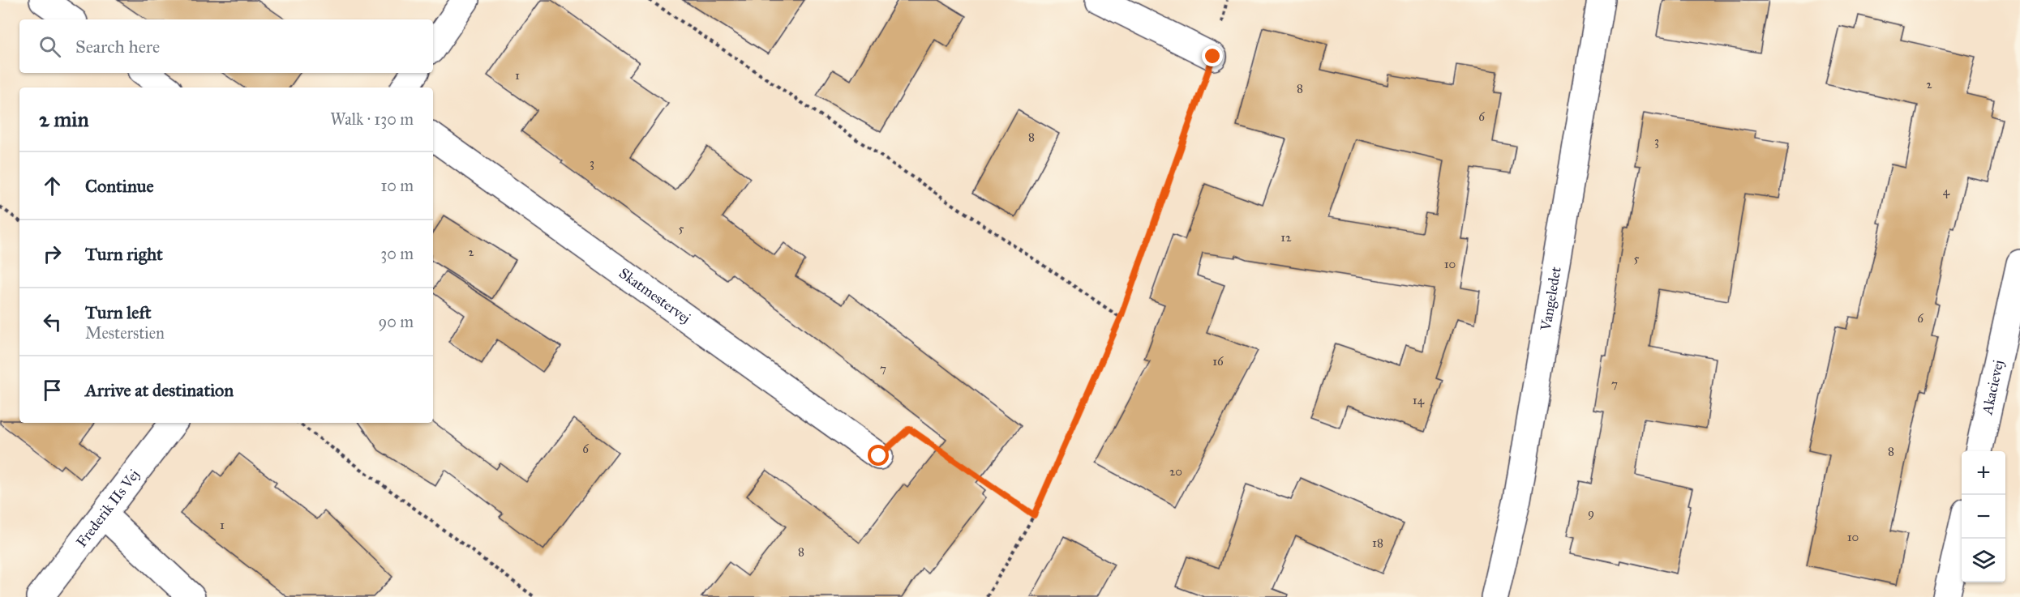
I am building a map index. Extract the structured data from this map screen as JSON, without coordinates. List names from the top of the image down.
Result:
{
  "streets": {
    "street": [
      "Skatmestervej",
      "Vangeledet",
      "Akacievej",
      "Frederik IIs Vej"
    ]
  },
  "house_numbers": [
    "1",
    "2",
    "8",
    "6",
    "8",
    "3",
    "3",
    "4",
    "5",
    "12",
    "2",
    "5",
    "10",
    "6",
    "16",
    "7",
    "7",
    "14",
    "6",
    "8",
    "20",
    "9",
    "1",
    "10",
    "18",
    "8"
  ],
  "page": {
    "search": "Search here",
    "heading": ["2 min", "Walk · 130 m"],
    "list": [
      ["Continue", "10 m"],
      ["Turn right", "30 m"],
      ["Turn left", "Mesterstien", "90 m"],
      "Arrive at destination"
    ],
    "map_buttons": ["+", "−"]
  }
}
